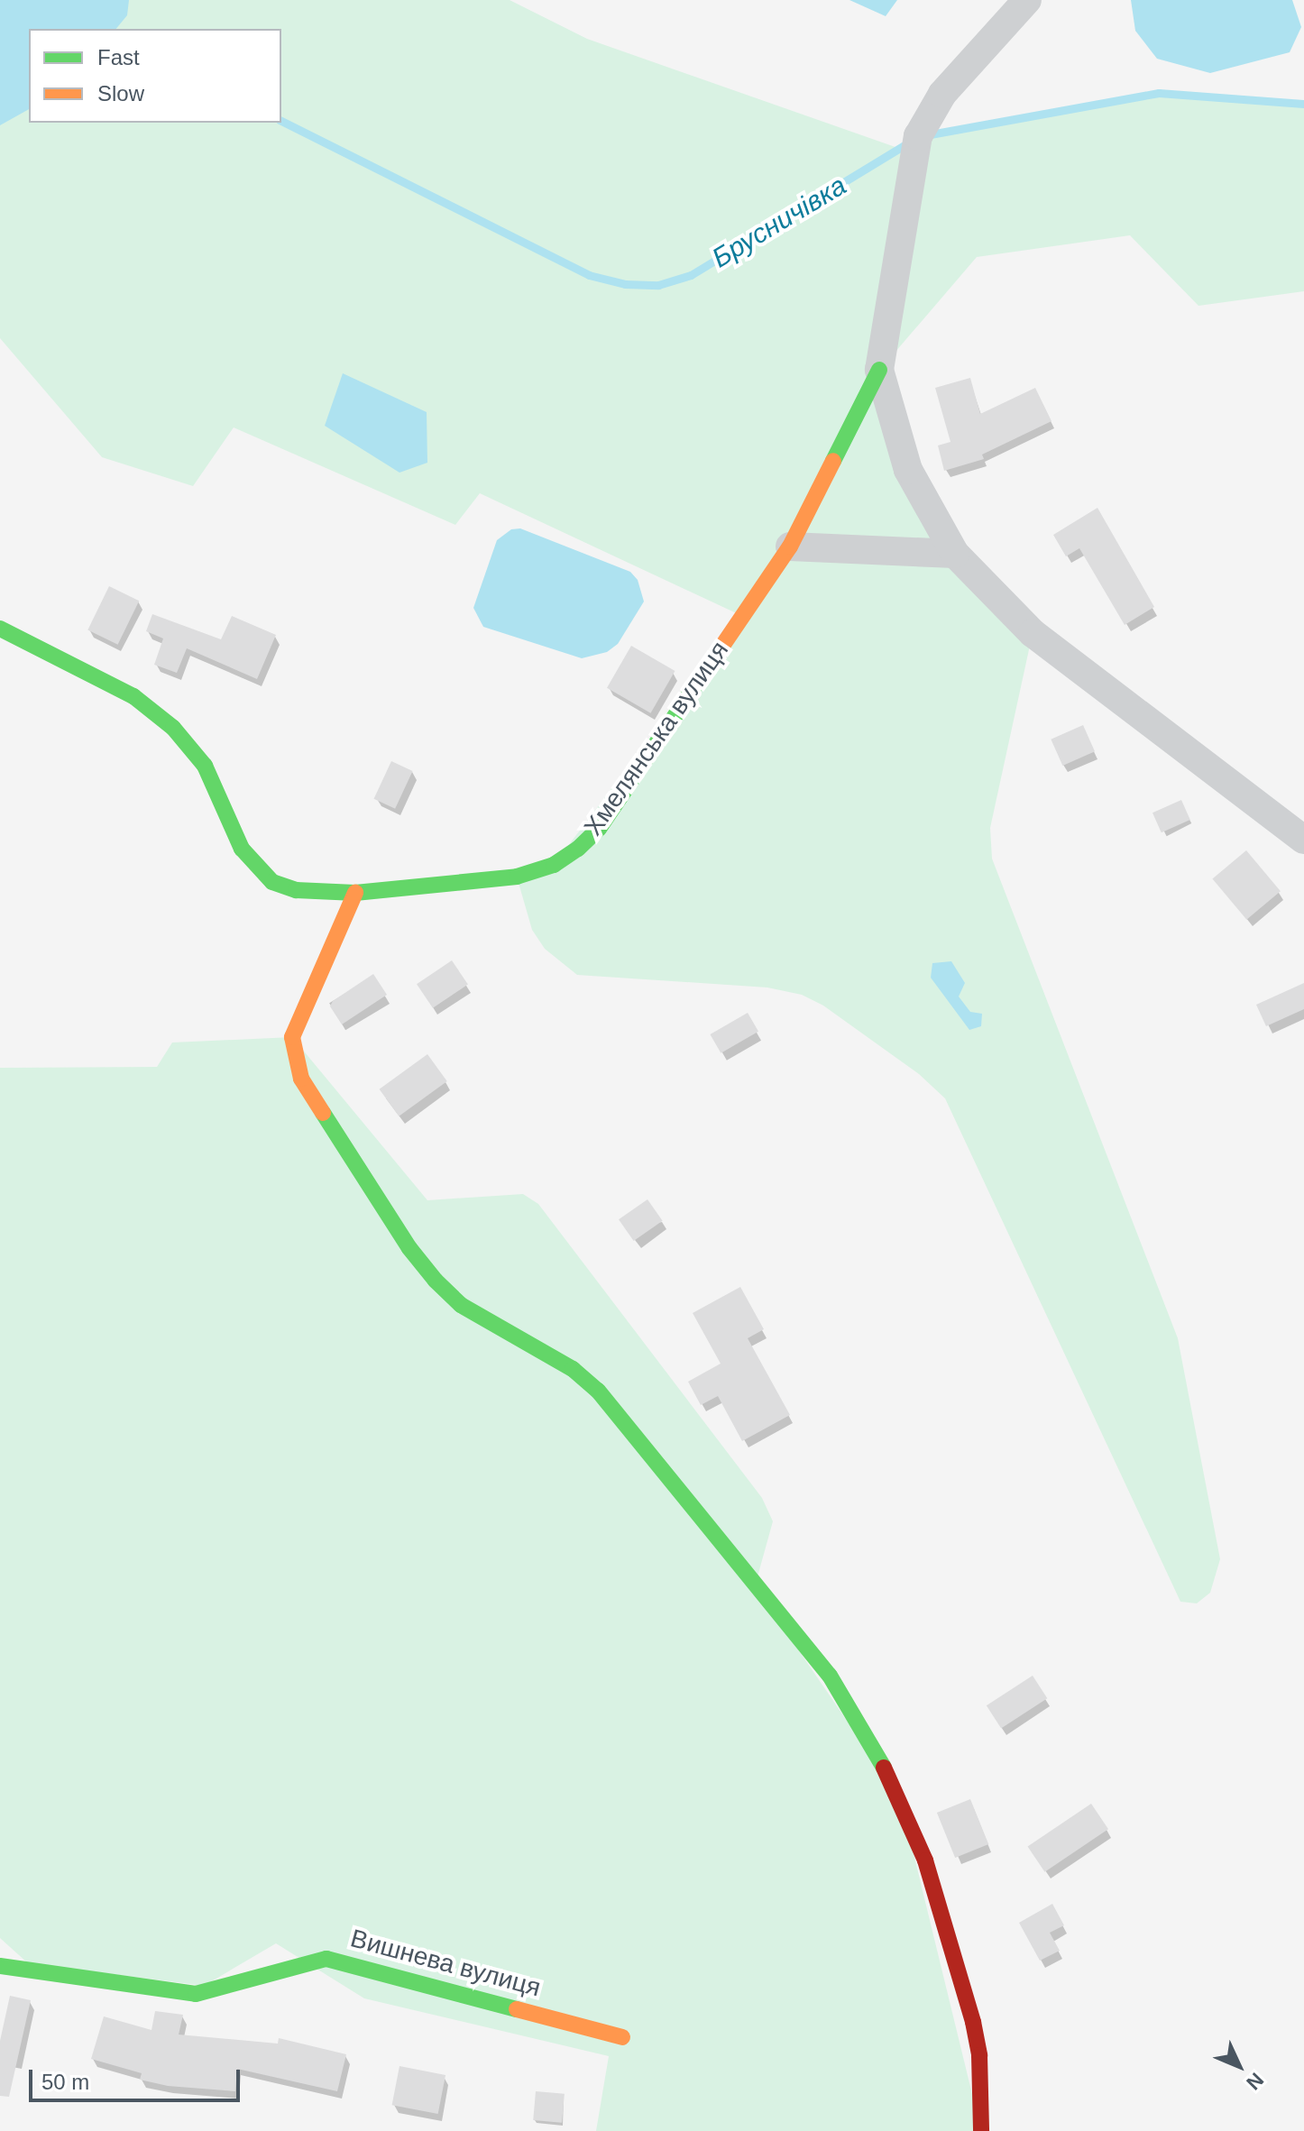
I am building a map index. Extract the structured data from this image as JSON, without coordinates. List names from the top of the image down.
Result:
{
  "streets": {
    "street": ["Хмелянська вулиця", "Вишнева вулиця"]
  },
  "water": ["Брусничівка"],
  "legend": ["Fast", "Slow"],
  "scale_bar": "50 m",
  "north": "bottom right"
}
